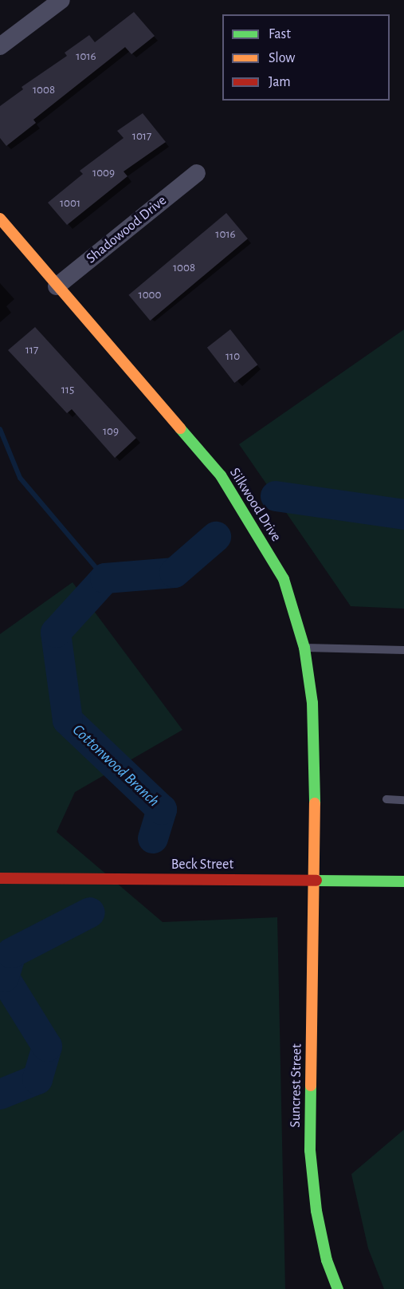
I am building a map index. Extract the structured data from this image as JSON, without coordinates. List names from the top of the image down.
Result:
{
  "streets": {
    "street": [
      "Shadowood Drive",
      "Silkwood Drive",
      "Beck Street",
      "Suncrest Street"
    ]
  },
  "crossings": [
    ["Shadowood Drive", "Silkwood Drive"],
    ["Silkwood Drive", "Beck Street"],
    ["Silkwood Drive", "Suncrest Street"],
    ["Beck Street", "Suncrest Street"]
  ],
  "water": ["Cottonwood Branch"],
  "house_numbers": [
    "1016",
    "1008",
    "1017",
    "1009",
    "1001",
    "1016",
    "1008",
    "1000",
    "117",
    "110",
    "115",
    "109"
  ],
  "legend": ["Fast", "Slow", "Jam"]
}
